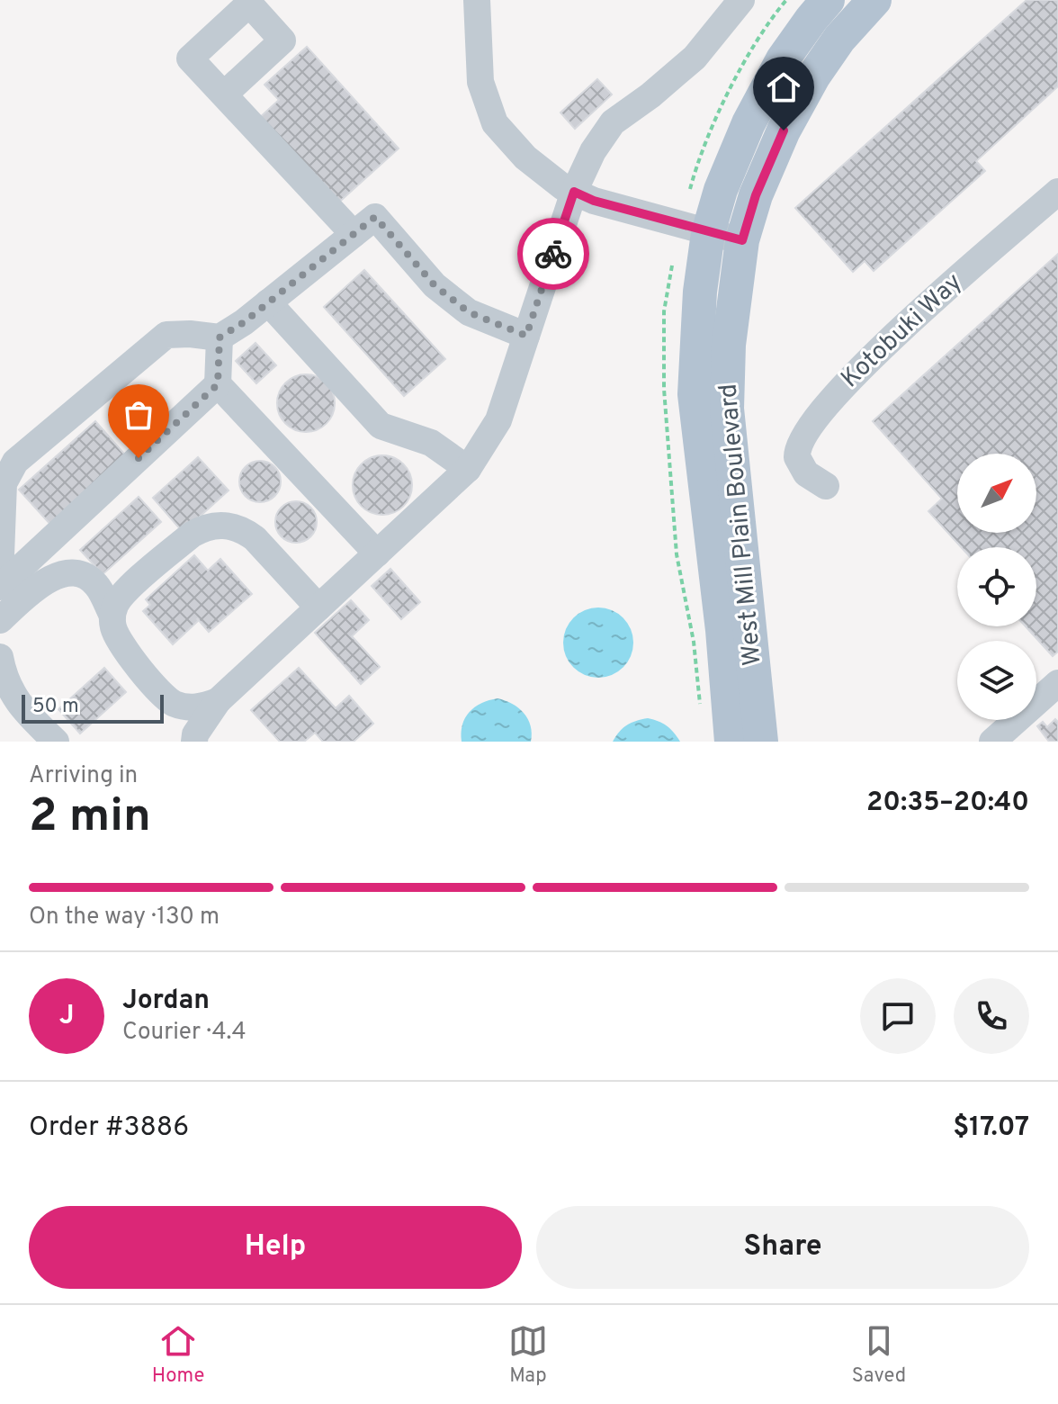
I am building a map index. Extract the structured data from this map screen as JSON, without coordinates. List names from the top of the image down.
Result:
{
  "streets": {
    "main road": ["West Mill Plain Boulevard"],
    "street": ["Kotobuki Way"]
  },
  "scale_bar": "50 m",
  "north": "top right",
  "page": {
    "scale": "50 m",
    "heading": ["2 min", "Arriving in", "20:35–20:40"],
    "panel": [
      "Jordan",
      "Courier · 4.4",
      "Order #3886",
      "$17.07"
    ],
    "bar": "On the way · 130 m",
    "round": "J",
    "buttons": ["Help", "Share"],
    "tabs": ["Home", "Map", "Saved"]
  }
}
